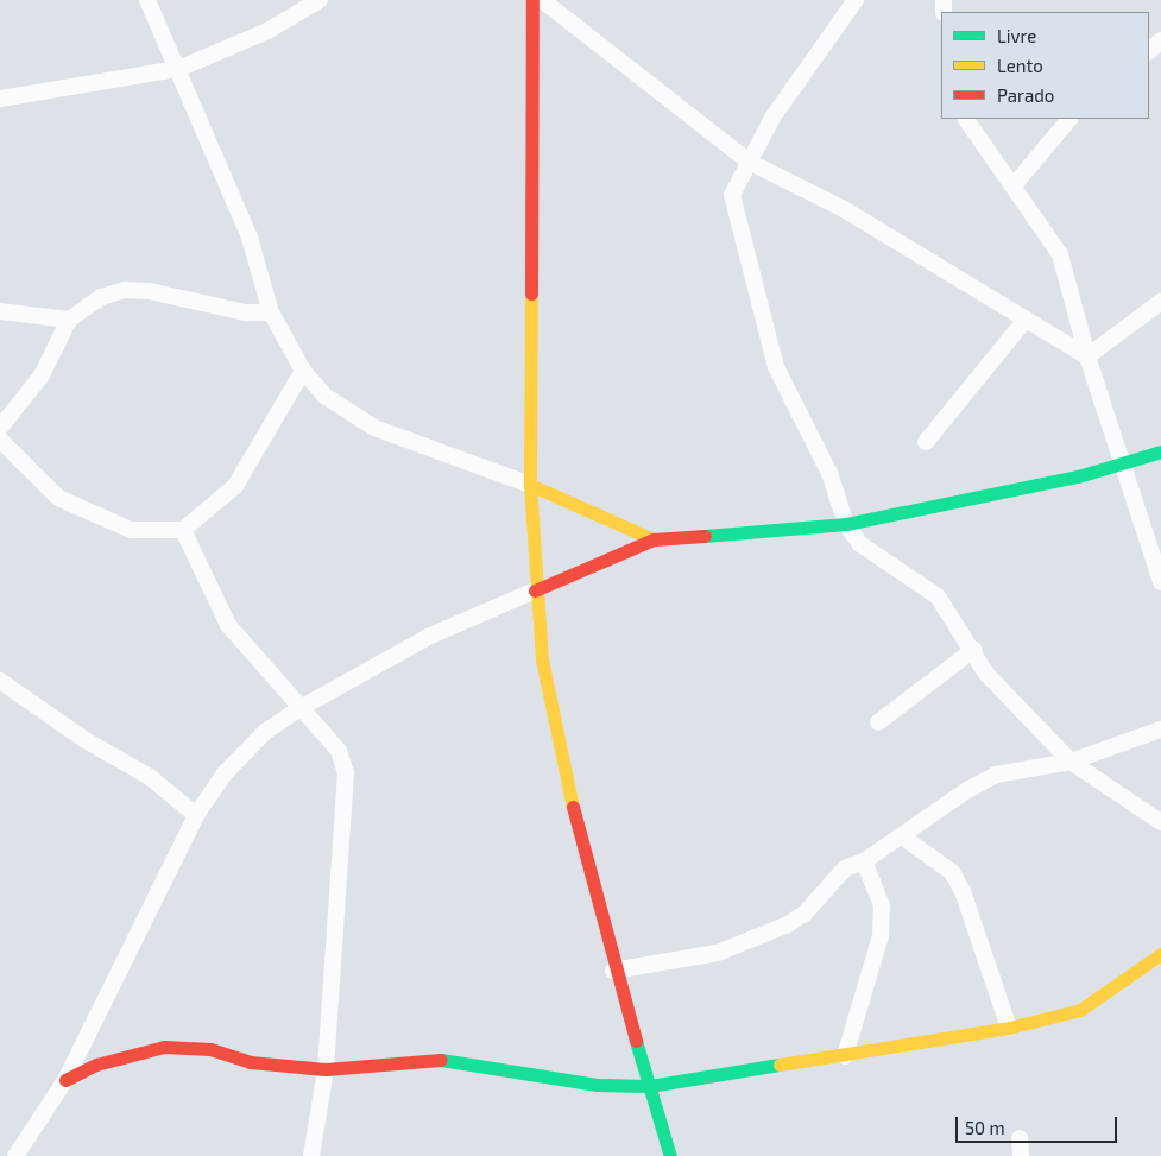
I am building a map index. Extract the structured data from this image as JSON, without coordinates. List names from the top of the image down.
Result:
{
  "legend": ["Livre", "Lento", "Parado"],
  "scale_bar": "50 m"
}
